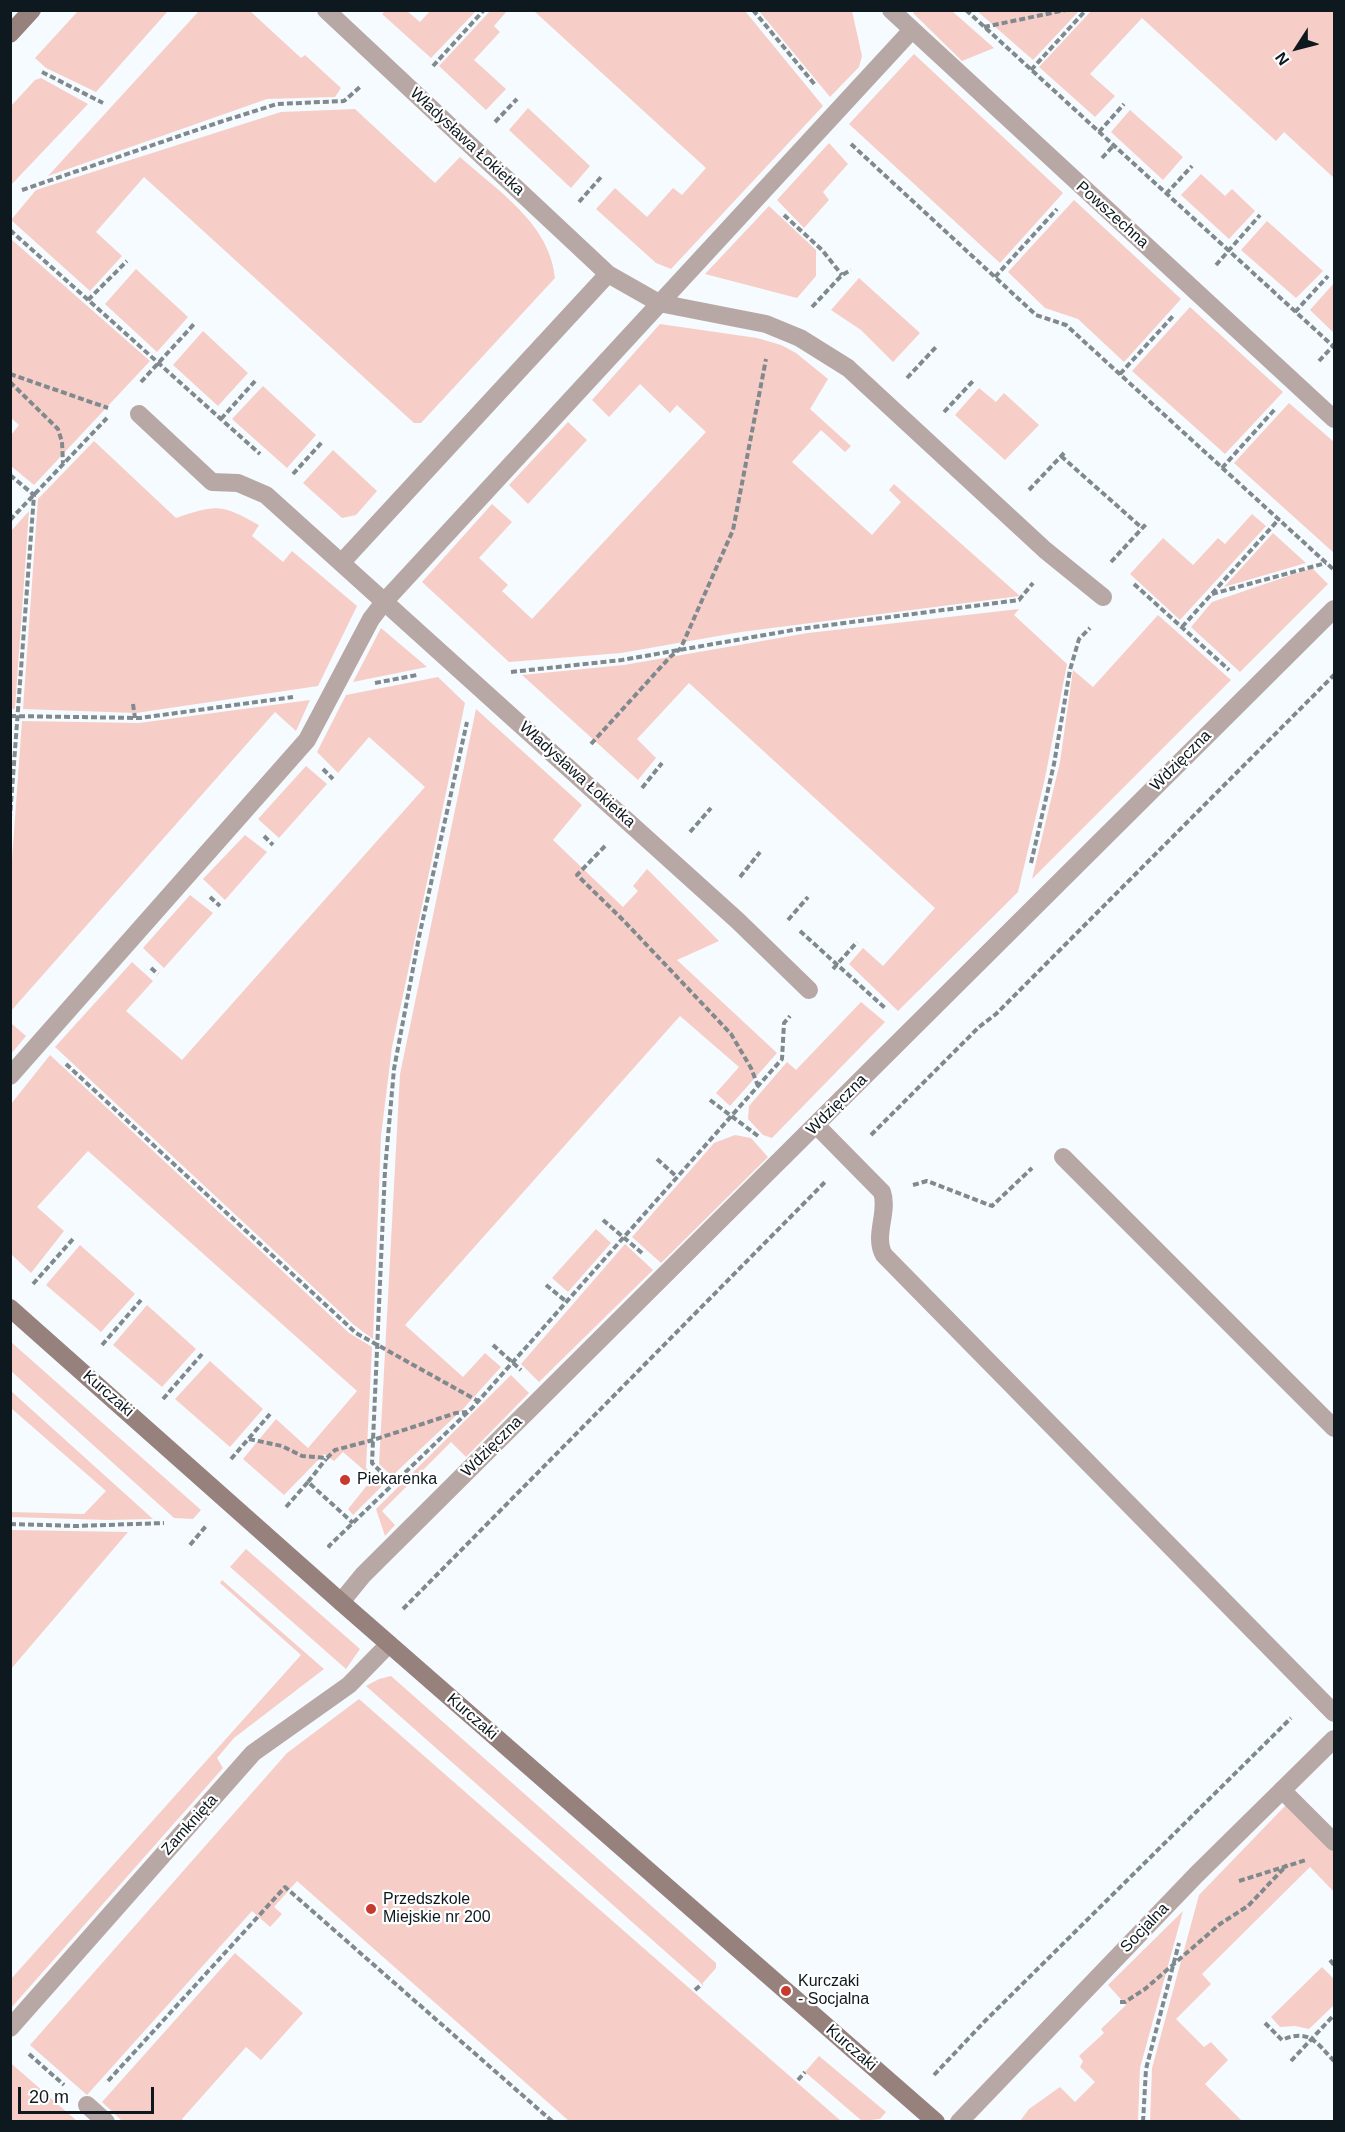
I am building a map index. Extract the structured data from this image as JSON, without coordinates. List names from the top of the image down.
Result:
{
  "streets": {
    "street": [
      "Władysława Łokietka",
      "Powszechna",
      "Wdzięczna",
      "Kurczaki",
      "Zamknięta",
      "Socjalna"
    ]
  },
  "crossings": [
    ["Wdzięczna", "Kurczaki"],
    ["Kurczaki", "Zamknięta"]
  ],
  "places": ["Piekarenka", "Przedszkole Miejskie nr 200", "Kurczaki - Socjalna"],
  "scale_bar": "20 m",
  "north": "bottom left"
}
